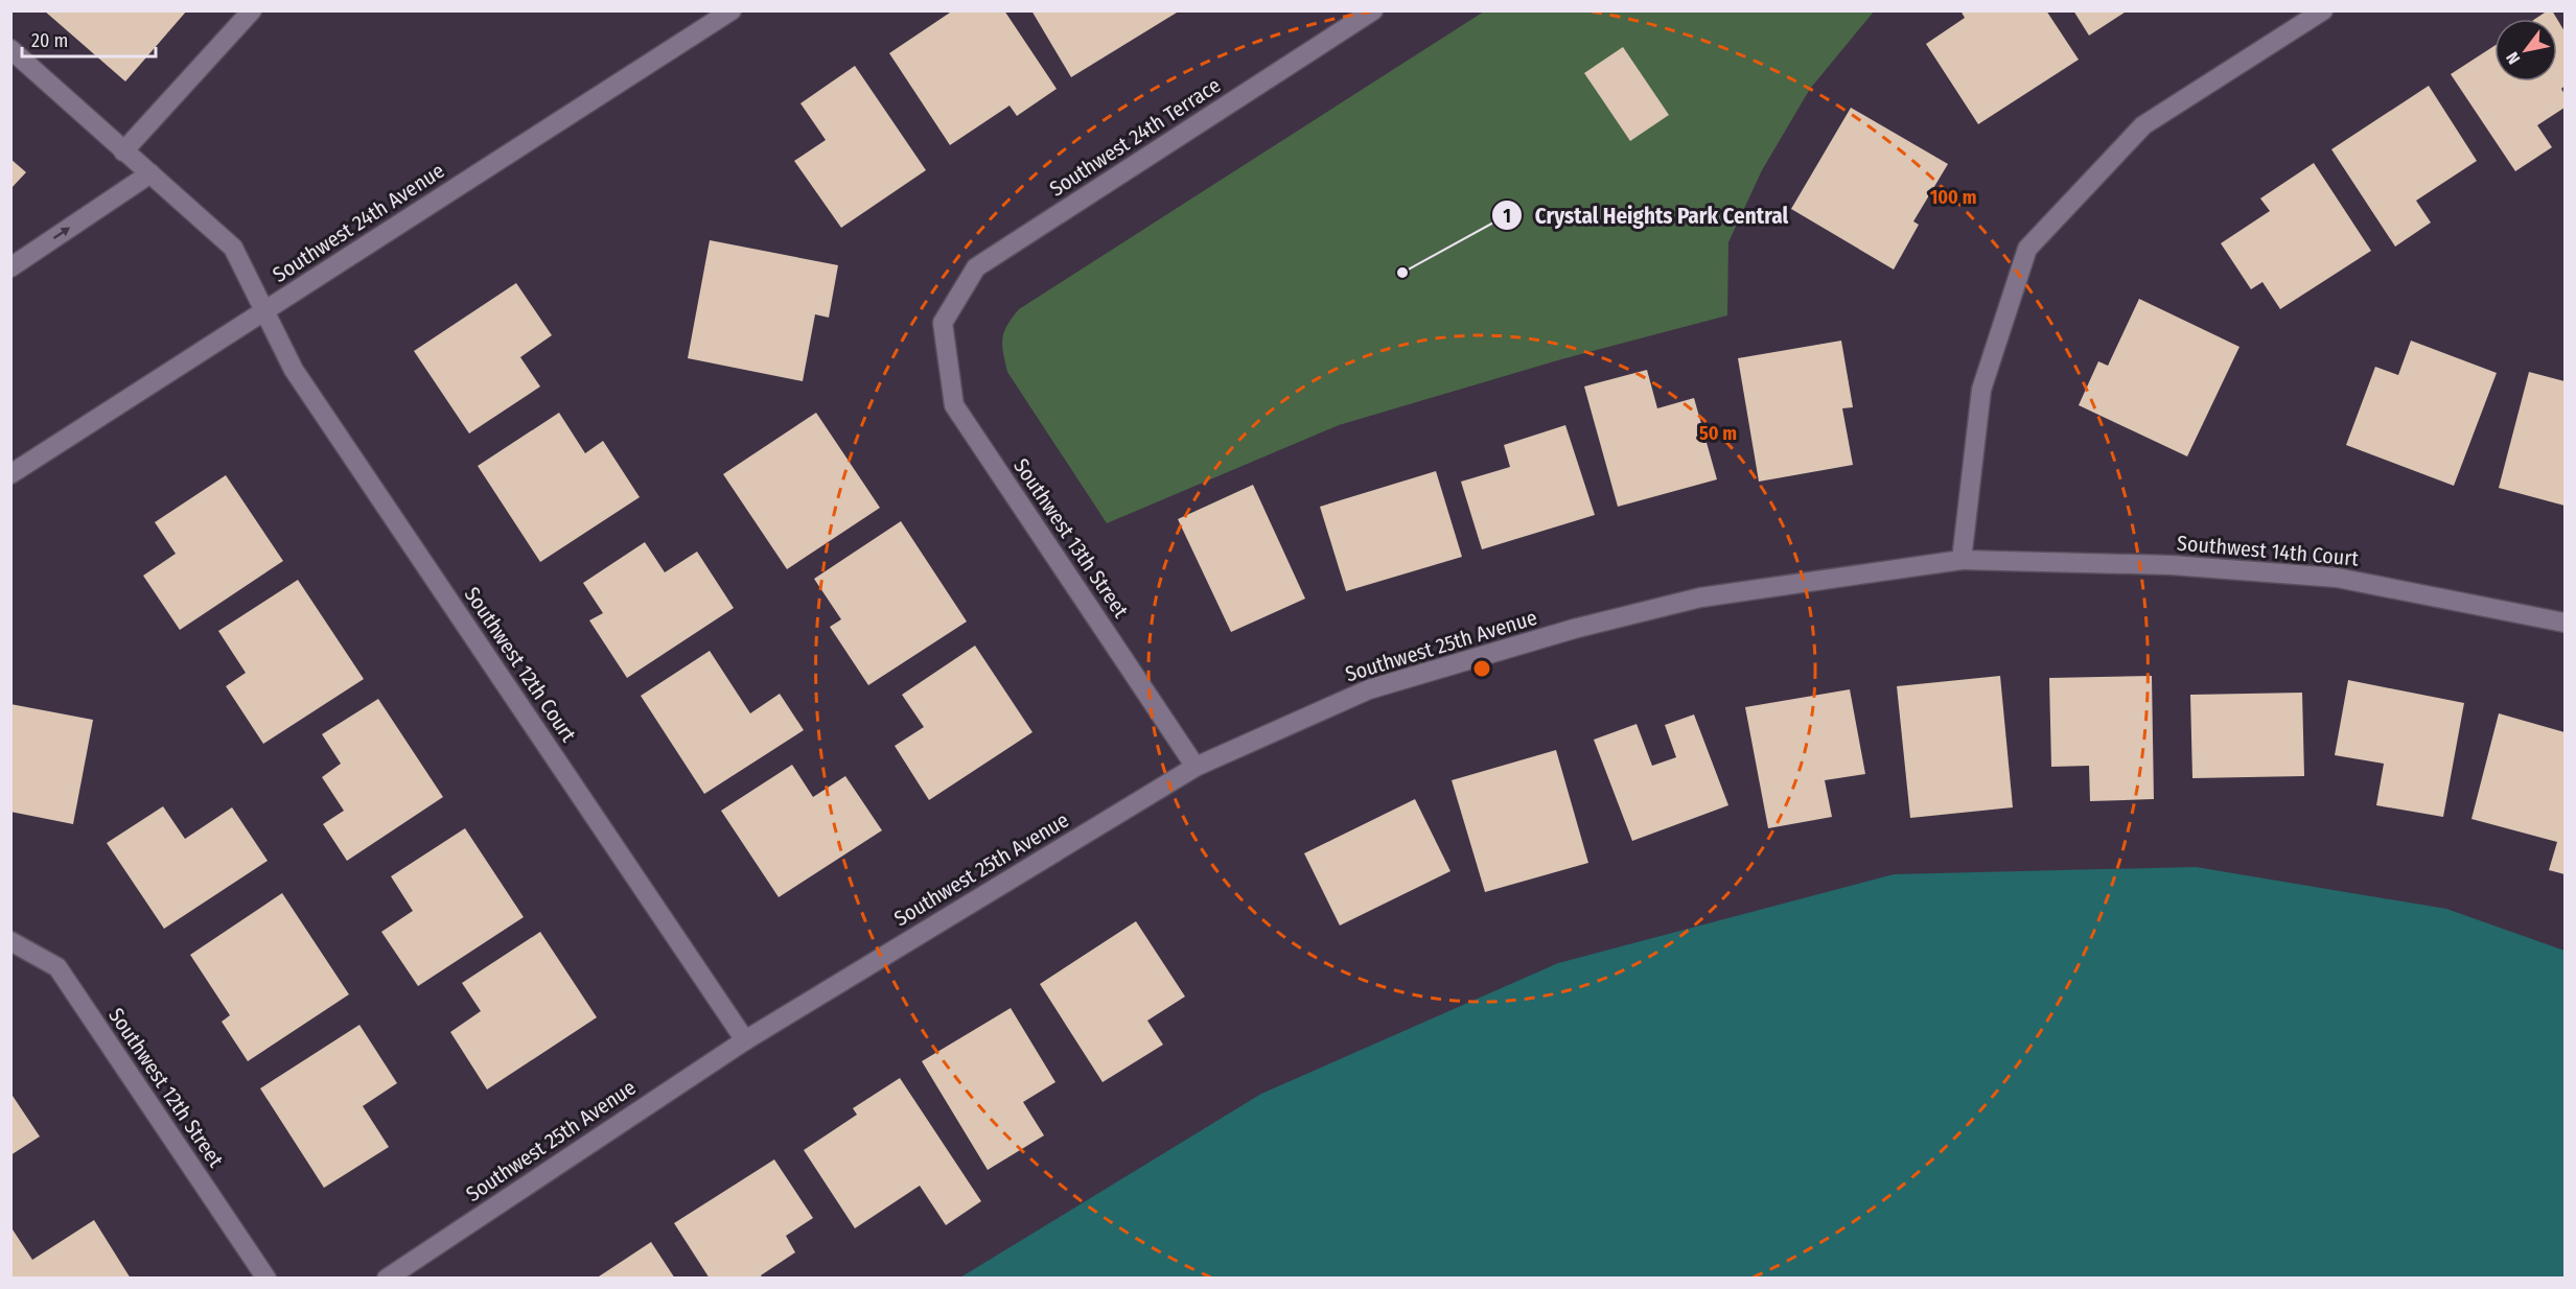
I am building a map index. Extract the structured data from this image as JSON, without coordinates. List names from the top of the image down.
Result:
{
  "streets": {
    "street": [
      "Southwest 24th Terrace",
      "Southwest 24th Avenue",
      "Southwest 13th Street",
      "Southwest 14th Court",
      "Southwest 25th Avenue",
      "Southwest 12th Court",
      "Southwest 12th Street"
    ]
  },
  "crossings": [
    ["Southwest 24th Terrace", "Southwest 13th Street"],
    ["Southwest 24th Avenue", "Southwest 12th Court"],
    ["Southwest 13th Street", "Southwest 25th Avenue"],
    ["Southwest 14th Court", "Southwest 25th Avenue"],
    ["Southwest 25th Avenue", "Southwest 12th Court"]
  ],
  "places": ["Crystal Heights Park Central"],
  "scale_bar": "20 m",
  "north": "bottom left",
  "rings": ["100 m", "50 m"]
}
